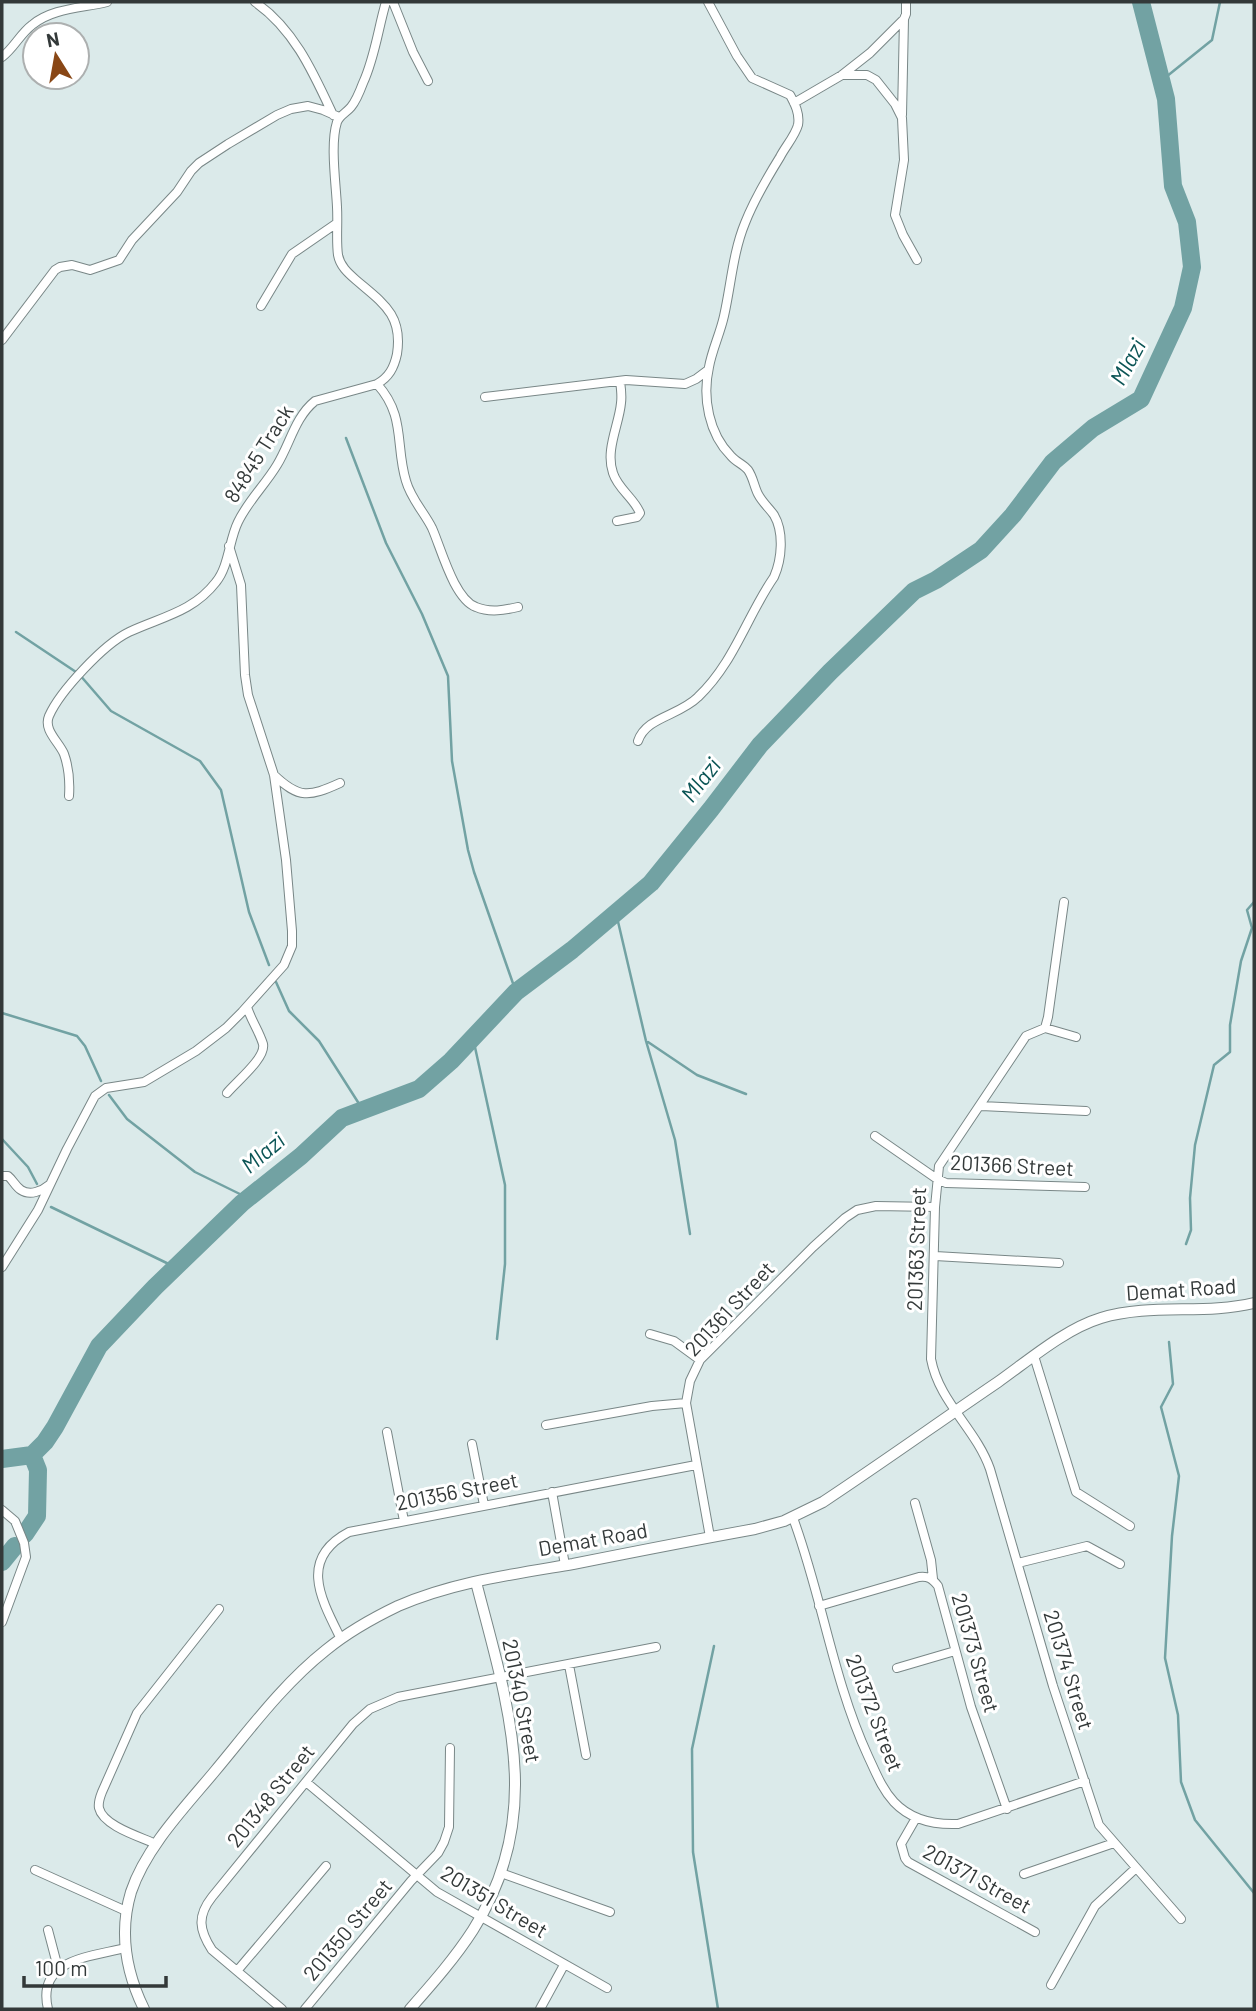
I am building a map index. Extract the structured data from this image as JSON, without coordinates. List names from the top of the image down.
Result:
{
  "streets": {
    "street": [
      "84845 Track",
      "201366 Street",
      "201363 Street",
      "Demat Road",
      "201361 Street",
      "201356 Street",
      "201373 Street",
      "201374 Street",
      "201340 Street",
      "201372 Street",
      "201348 Street",
      "201371 Street",
      "201351 Street",
      "201350 Street"
    ]
  },
  "crossings": [
    ["201366 Street", "201363 Street"],
    ["201363 Street", "Demat Road"],
    ["201363 Street", "201361 Street"],
    ["201363 Street", "201374 Street"],
    ["Demat Road", "201361 Street"],
    ["Demat Road", "201356 Street"],
    ["Demat Road", "201374 Street"],
    ["Demat Road", "201340 Street"],
    ["Demat Road", "201372 Street"],
    ["201361 Street", "201356 Street"],
    ["201373 Street", "201372 Street"],
    ["201374 Street", "201372 Street"],
    ["201340 Street", "201348 Street"],
    ["201340 Street", "201351 Street"],
    ["201372 Street", "201371 Street"],
    ["201348 Street", "201351 Street"],
    ["201351 Street", "201350 Street"]
  ],
  "water": ["Mlazi"],
  "scale_bar": "100 m",
  "north": "top"
}
